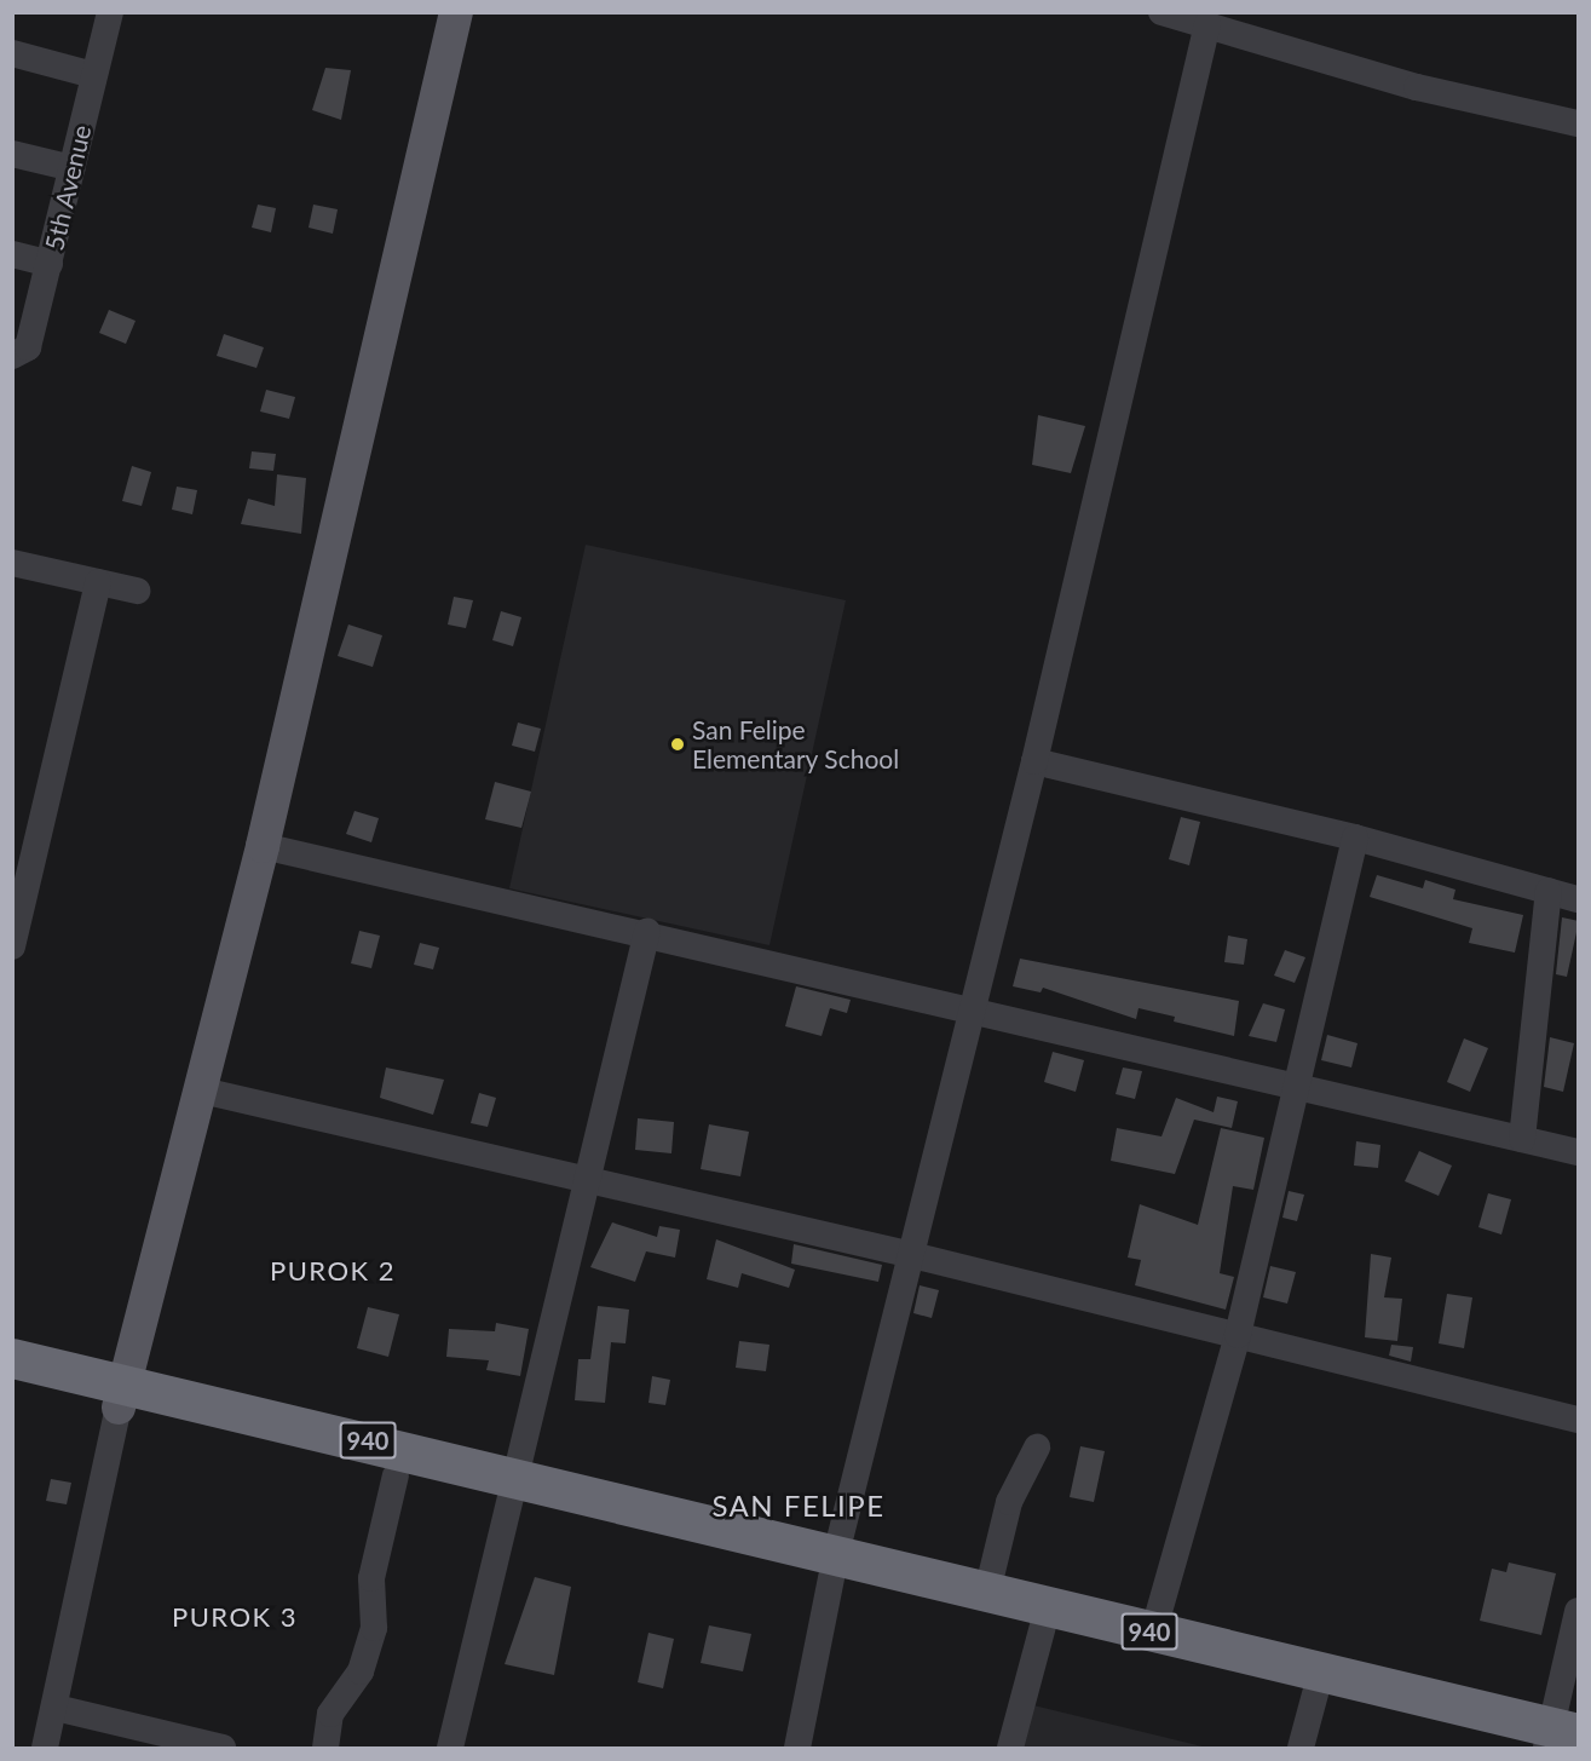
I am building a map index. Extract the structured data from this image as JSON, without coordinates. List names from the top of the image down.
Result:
{
  "streets": {
    "highway": ["940"],
    "street": ["5th Avenue"]
  },
  "districts": ["PUROK 2", "SAN FELIPE", "PUROK 3"],
  "places": ["San Felipe Elementary School"]
}
